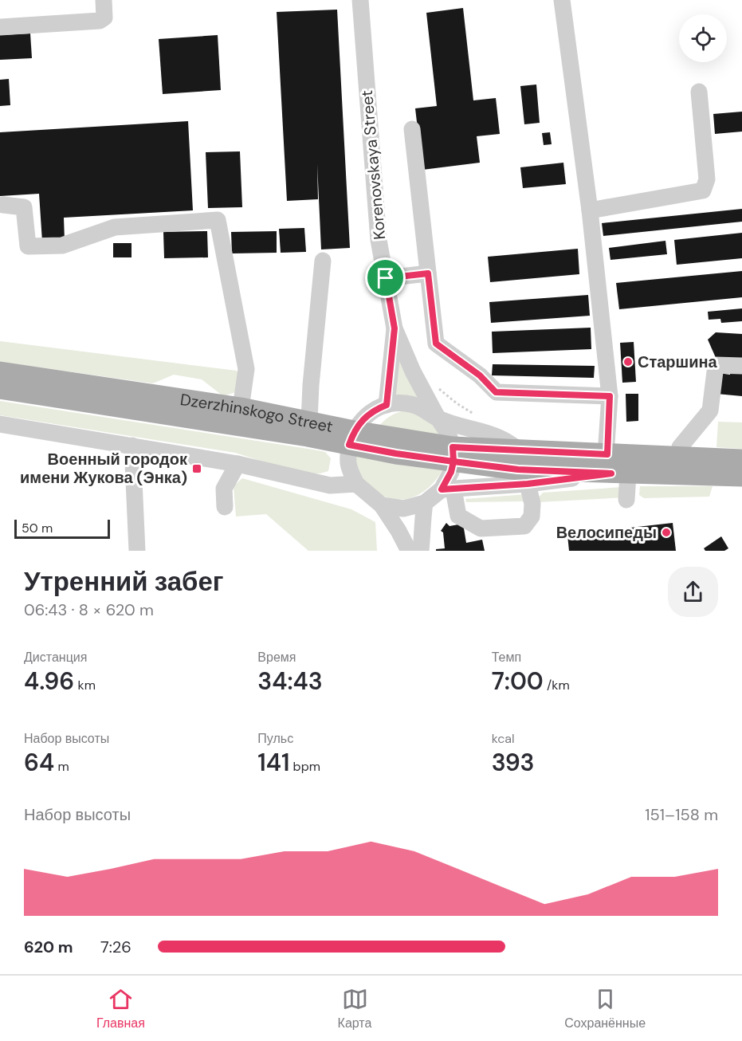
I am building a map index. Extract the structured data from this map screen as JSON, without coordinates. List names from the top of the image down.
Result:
{
  "streets": {
    "main road": ["Dzerzhinskogo Street"],
    "street": ["Korenovskaya Street"]
  },
  "crossings": [
    ["Korenovskaya Street", "Dzerzhinskogo Street"]
  ],
  "places": {
    "other": ["Старшина", "Велосипеды"],
    "transit": ["Военный городок имени Жукова (Энка)"]
  },
  "scale_bar": "50 m",
  "page": {
    "scale": "50 m",
    "heading": ["Утренний забег", "06:43 · 8 × 620 m"],
    "stats": [
      ["Дистанция", "4.96 km"],
      ["Время", "34:43"],
      ["Темп", "7:00 /km"],
      ["Набор высоты", "64 m"],
      ["Пульс", "141 bpm"],
      ["kcal", "393"]
    ],
    "chart": ["Набор высоты", "151–158 m"],
    "list": [
      {
        "name": "620 m",
        "note": "7:26"
      }
    ],
    "tabs": ["Главная", "Карта", "Сохранённые"]
  }
}
